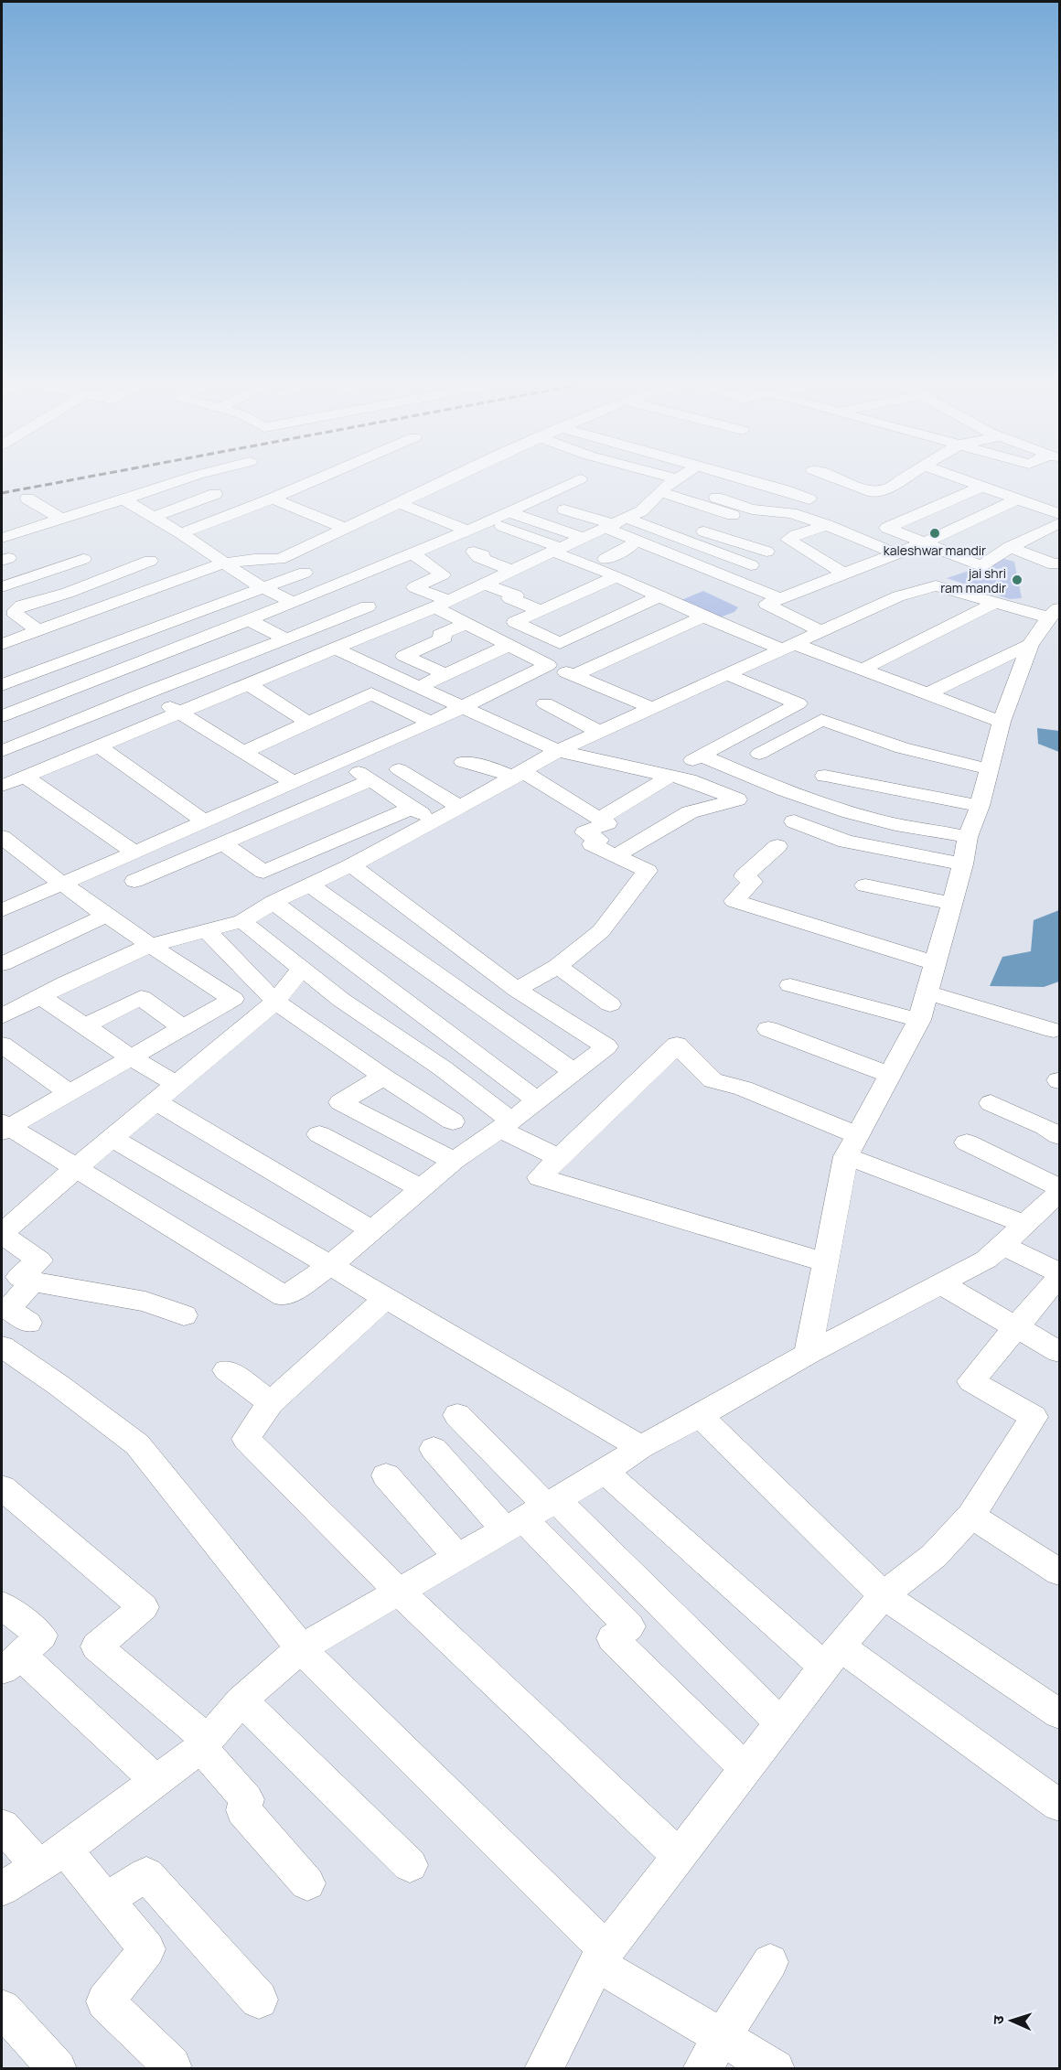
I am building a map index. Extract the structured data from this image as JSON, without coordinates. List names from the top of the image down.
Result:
{
  "places": ["kaleshwar mandir", "jai shri ram mandir"],
  "north": "left"
}
